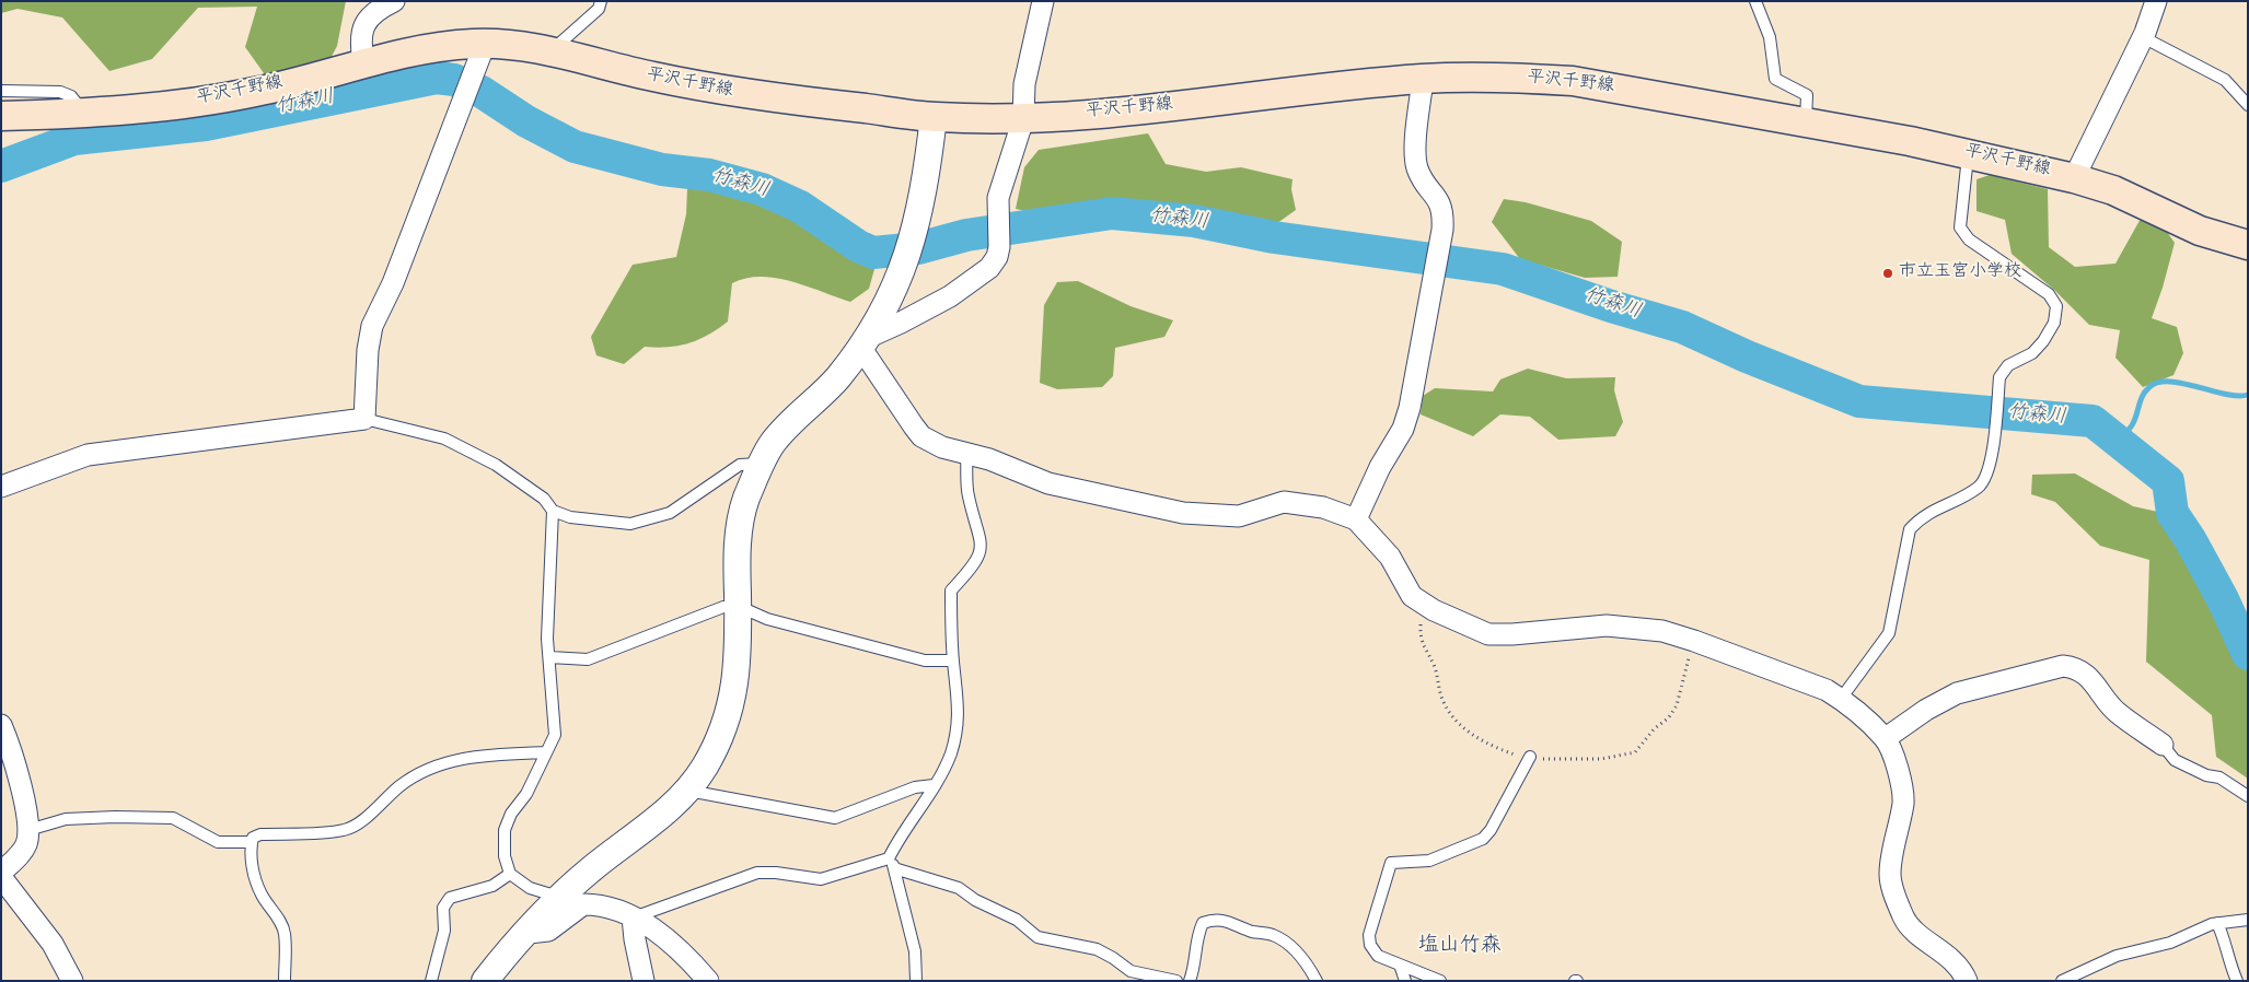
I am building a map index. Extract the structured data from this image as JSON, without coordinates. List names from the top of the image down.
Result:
{
  "streets": {
    "main road": ["平沢千野線"]
  },
  "districts": ["塩山竹森"],
  "water": ["竹森川"],
  "places": ["市立玉宮小学校"]
}
